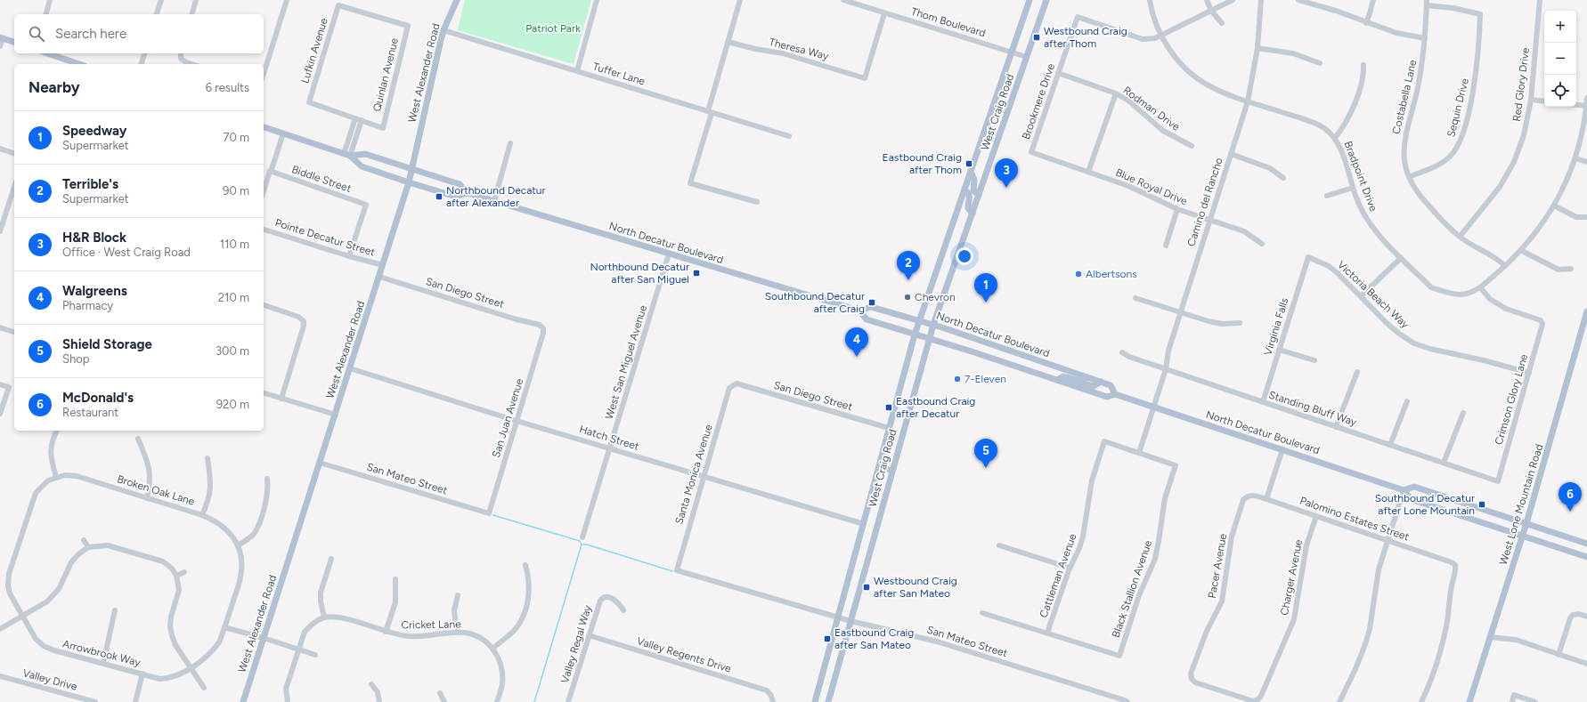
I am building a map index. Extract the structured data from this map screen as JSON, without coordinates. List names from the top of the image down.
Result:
{
  "streets": {
    "main road": [
      "West Alexander Road",
      "West Craig Road",
      "North Decatur Boulevard",
      "West Lone Mountain Road"
    ],
    "street": [
      "Thom Boulevard",
      "Theresa Way",
      "Lufkin Avenue",
      "Tuffer Lane",
      "Quinlan Avenue",
      "Red Glory Drive",
      "Costabella Lane",
      "Brookmere Drive",
      "Sequin Drive",
      "Rodman Drive",
      "Bradpoint Drive",
      "Biddle Street",
      "Blue Royal Drive",
      "Camino del Rancho",
      "Pointe Decatur Street",
      "San Diego Street",
      "Victoria Beach Way",
      "Virginia Falls",
      "West San Miguel Avenue",
      "Crimson Glory Lane",
      "Standing Bluff Way",
      "San Juan Avenue",
      "Hatch Street",
      "Santa Monica Avenue",
      "San Mateo Street",
      "Broken Oak Lane",
      "Palomino Estates Street",
      "Pacer Avenue",
      "Cattleman Avenue",
      "Charger Avenue",
      "Black Stallion Avenue",
      "Cricket Lane",
      "Valley Regal Way",
      "Arrowbrook Way",
      "Valley Regents Drive",
      "Valley Drive"
    ]
  },
  "crossings": [
    ["Thom Boulevard", "Theresa Way"],
    ["Thom Boulevard", "West Craig Road"],
    ["Lufkin Avenue", "Quinlan Avenue"],
    ["West Alexander Road", "Tuffer Lane"],
    ["West Alexander Road", "Pointe Decatur Street"],
    ["West Alexander Road", "North Decatur Boulevard"],
    ["West Alexander Road", "San Diego Street"],
    ["West Alexander Road", "Hatch Street"],
    ["West Alexander Road", "San Mateo Street"],
    ["Red Glory Drive", "Costabella Lane"],
    ["Costabella Lane", "Sequin Drive"],
    ["Brookmere Drive", "Rodman Drive"],
    ["Brookmere Drive", "Bradpoint Drive"],
    ["Brookmere Drive", "Blue Royal Drive"],
    ["West Craig Road", "North Decatur Boulevard"],
    ["West Craig Road", "San Diego Street"],
    ["West Craig Road", "Hatch Street"],
    ["West Craig Road", "San Mateo Street"],
    ["Bradpoint Drive", "Camino del Rancho"],
    ["Bradpoint Drive", "Crimson Glory Lane"],
    ["Biddle Street", "Pointe Decatur Street"],
    ["Blue Royal Drive", "Camino del Rancho"],
    ["Camino del Rancho", "North Decatur Boulevard"],
    ["Camino del Rancho", "Standing Bluff Way"],
    ["Camino del Rancho", "Cattleman Avenue"],
    ["Camino del Rancho", "Black Stallion Avenue"],
    ["North Decatur Boulevard", "West San Miguel Avenue"],
    ["North Decatur Boulevard", "West Lone Mountain Road"],
    ["San Diego Street", "San Juan Avenue"],
    ["San Diego Street", "Santa Monica Avenue"],
    ["Victoria Beach Way", "Virginia Falls"],
    ["Victoria Beach Way", "Crimson Glory Lane"],
    ["Virginia Falls", "Standing Bluff Way"],
    ["West San Miguel Avenue", "Hatch Street"],
    ["Crimson Glory Lane", "Standing Bluff Way"],
    ["San Juan Avenue", "Hatch Street"],
    ["San Juan Avenue", "San Mateo Street"],
    ["Hatch Street", "Santa Monica Avenue"],
    ["Santa Monica Avenue", "San Mateo Street"],
    ["Broken Oak Lane", "Arrowbrook Way"],
    ["Palomino Estates Street", "Pacer Avenue"],
    ["Palomino Estates Street", "Charger Avenue"],
    ["Pacer Avenue", "Charger Avenue"],
    ["Cattleman Avenue", "Black Stallion Avenue"],
    ["Valley Regal Way", "Valley Regents Drive"]
  ],
  "parks": ["Patriot Park"],
  "places": {
    "transit": [
      "Westbound Craig after Thom",
      "Eastbound Craig after Thom",
      "Northbound Decatur after Alexander",
      "Northbound Decatur after San Miguel",
      "Southbound Decatur after Craig",
      "Eastbound Craig after Decatur",
      "Southbound Decatur after Lone Mountain",
      "Westbound Craig after San Mateo",
      "Eastbound Craig after San Mateo"
    ],
    "other": ["Albertsons", "Chevron", "7-Eleven"]
  },
  "page": {
    "map_buttons": ["+", "−"],
    "search": "Search here",
    "heading": ["Nearby", "6 results"],
    "list": [
      {
        "mark": "1",
        "name": "Speedway",
        "note": "Supermarket",
        "value": "70 m"
      },
      {
        "mark": "2",
        "name": "Terrible's",
        "note": "Supermarket",
        "value": "90 m"
      },
      {
        "mark": "3",
        "name": "H&R Block",
        "note": "Office · West Craig Road",
        "value": "110 m"
      },
      {
        "mark": "4",
        "name": "Walgreens",
        "note": "Pharmacy",
        "value": "210 m"
      },
      {
        "mark": "5",
        "name": "Shield Storage",
        "note": "Shop",
        "value": "300 m"
      },
      {
        "mark": "6",
        "name": "McDonald's",
        "note": "Restaurant",
        "value": "920 m"
      }
    ],
    "pins": [
      "3",
      "2",
      "1",
      "4",
      "5",
      "6"
    ]
  }
}
